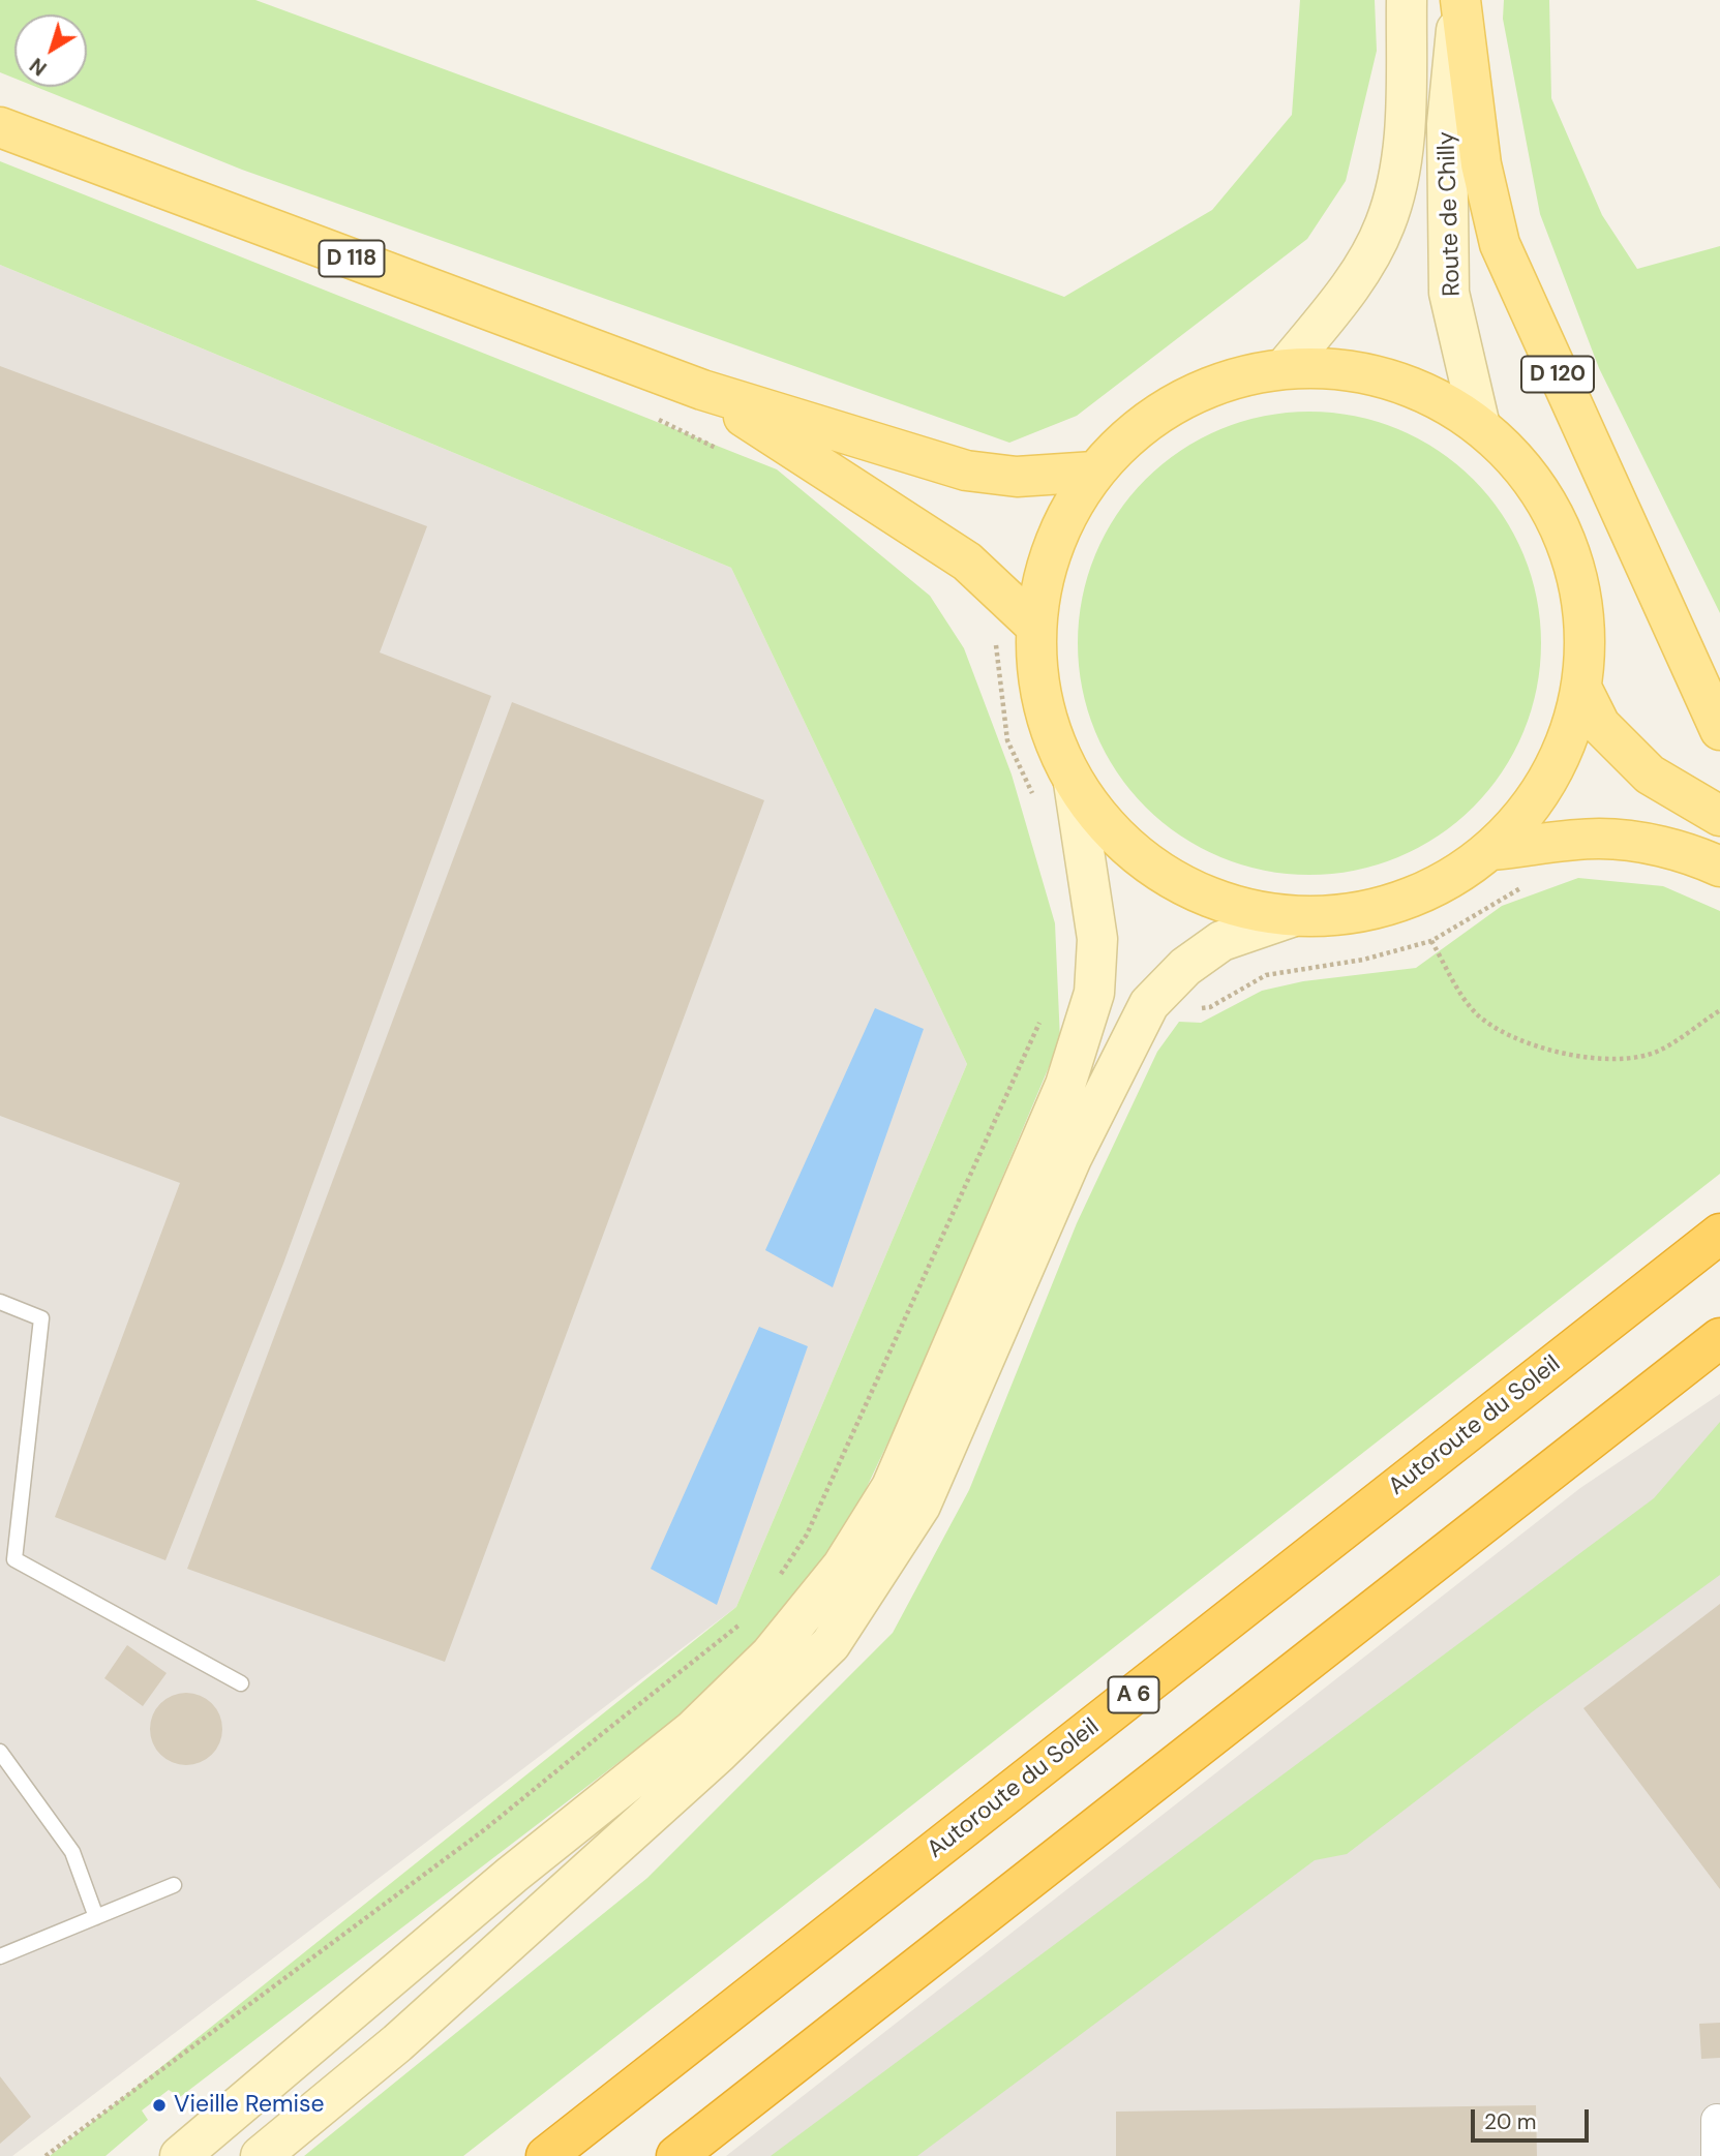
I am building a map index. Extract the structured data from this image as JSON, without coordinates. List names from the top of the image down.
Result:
{
  "streets": {
    "highway": ["Autoroute du Soleil", "A 6"],
    "main road": ["Route de Chilly", "D 118", "D 120"]
  },
  "crossings": [
    ["Route de Chilly", "D 120"]
  ],
  "places": ["Vieille Remise"],
  "scale_bar": "20 m",
  "north": "bottom left"
}
